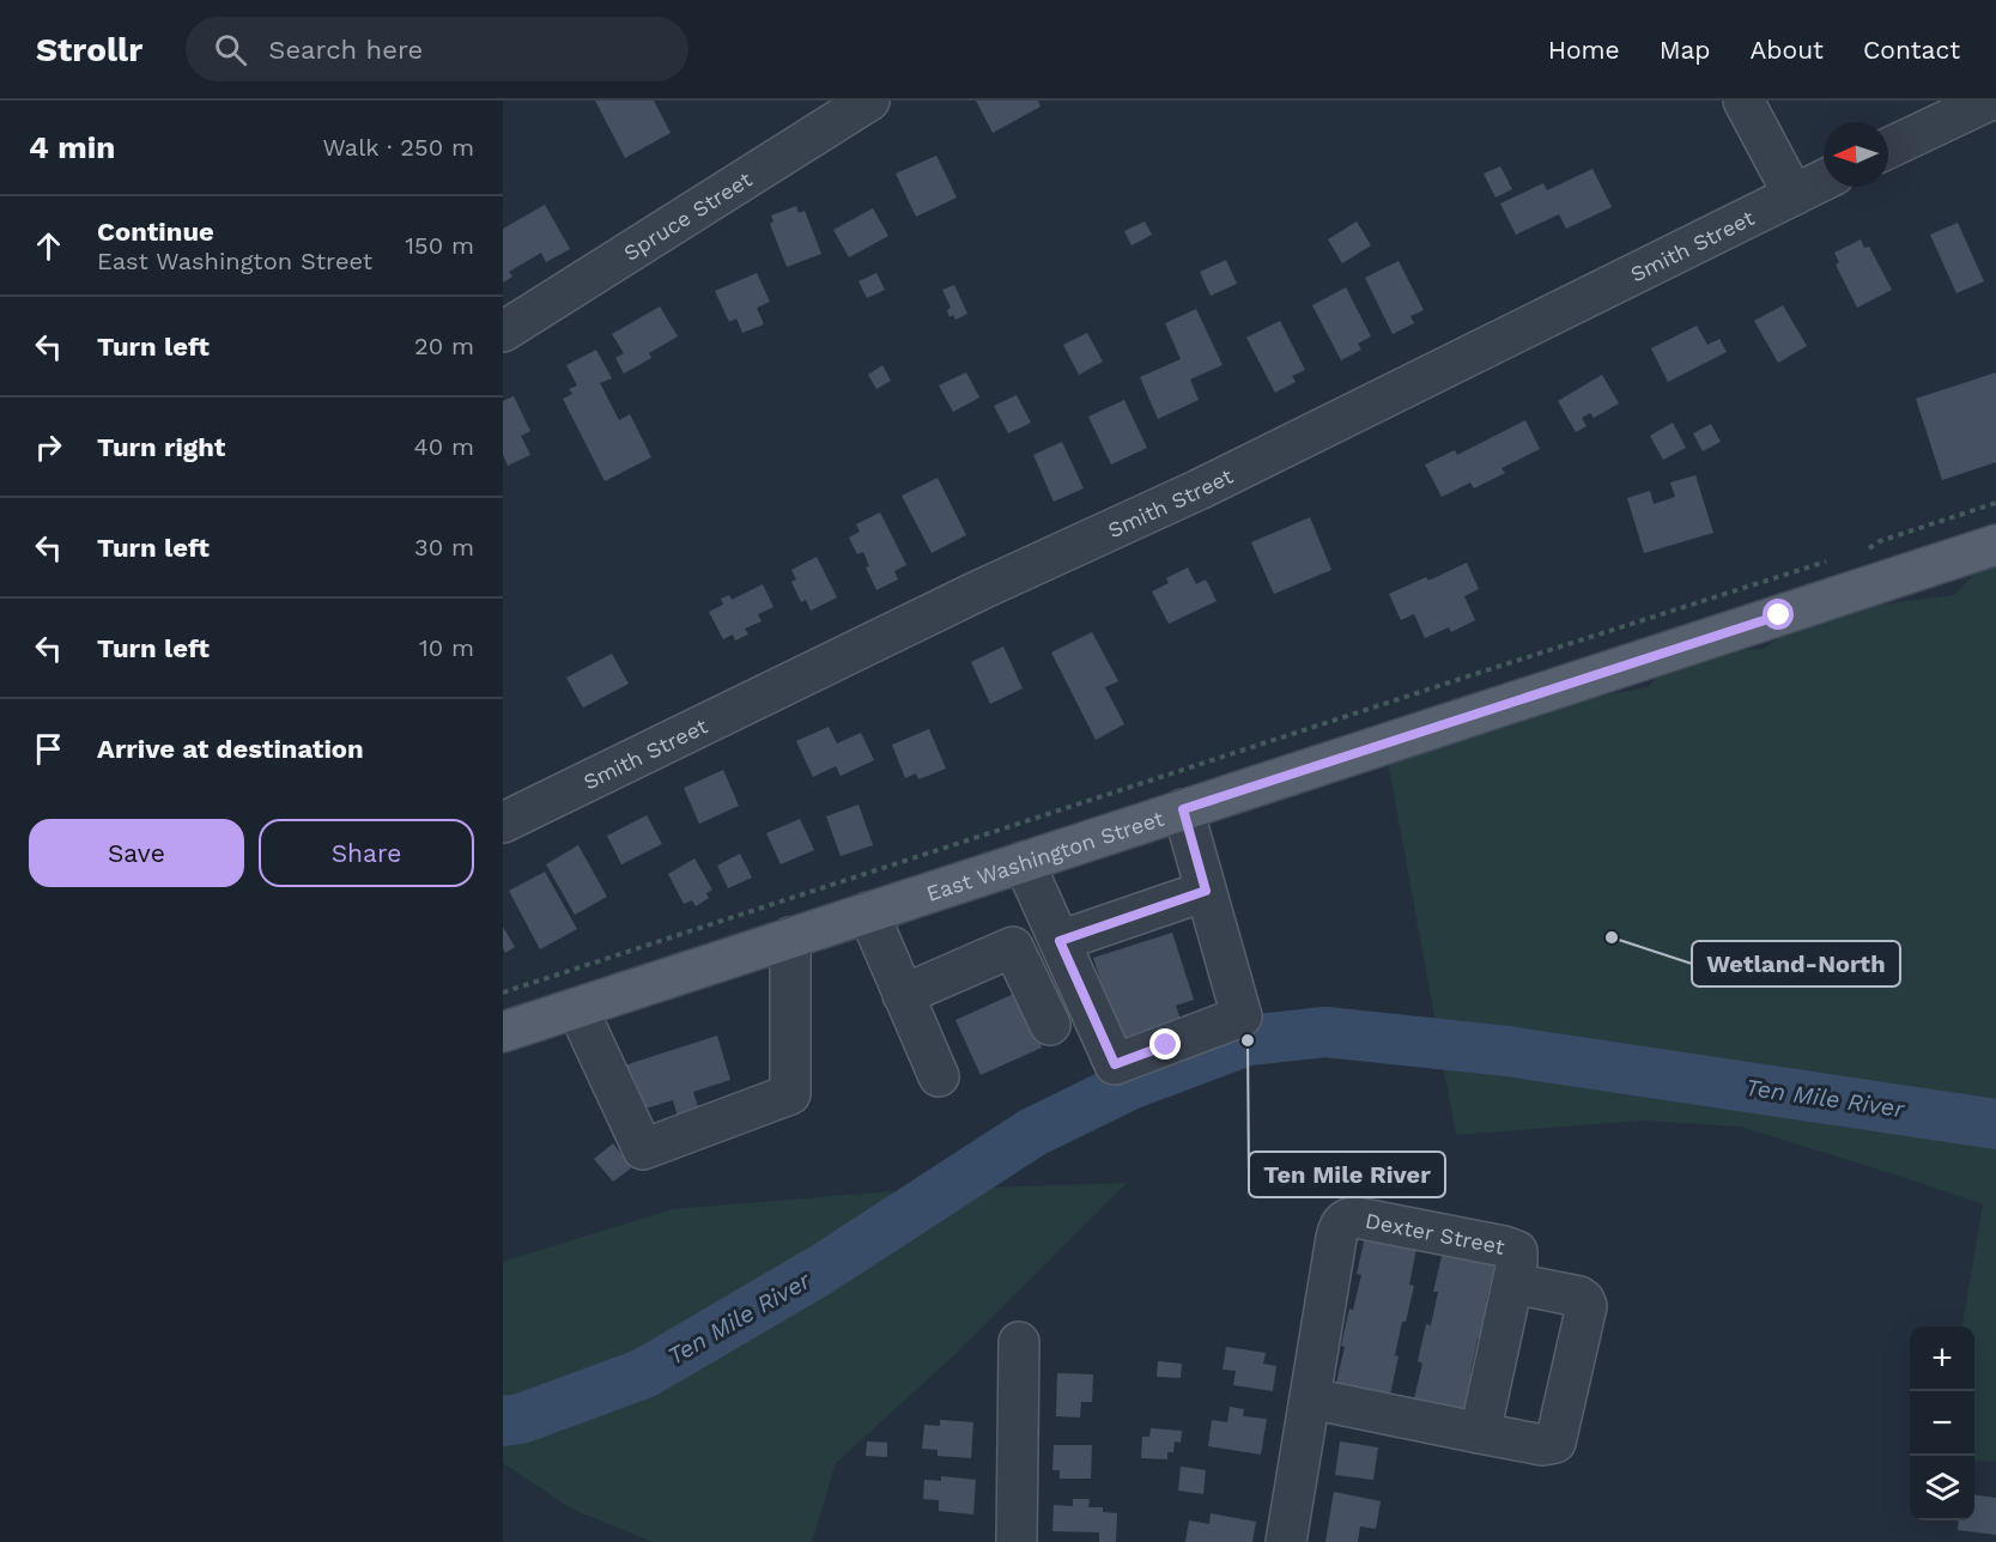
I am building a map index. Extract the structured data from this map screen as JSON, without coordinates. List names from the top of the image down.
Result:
{
  "streets": {
    "main road": ["East Washington Street"],
    "street": ["Spruce Street", "Smith Street", "Dexter Street"]
  },
  "water": ["Ten Mile River"],
  "places": ["Wetland-North", "Ten Mile River"],
  "north": "left",
  "page": {
    "header": "Strollr",
    "search": "Search here",
    "nav": [
      "Home",
      "Map",
      "About",
      "Contact"
    ],
    "heading": ["4 min", "Walk · 250 m"],
    "list": [
      ["Continue", "East Washington Street", "150 m"],
      ["Turn left", "20 m"],
      ["Turn right", "40 m"],
      ["Turn left", "30 m"],
      ["Turn left", "10 m"],
      "Arrive at destination"
    ],
    "buttons": ["Save", "Share"],
    "map_buttons": ["+", "−"]
  }
}
